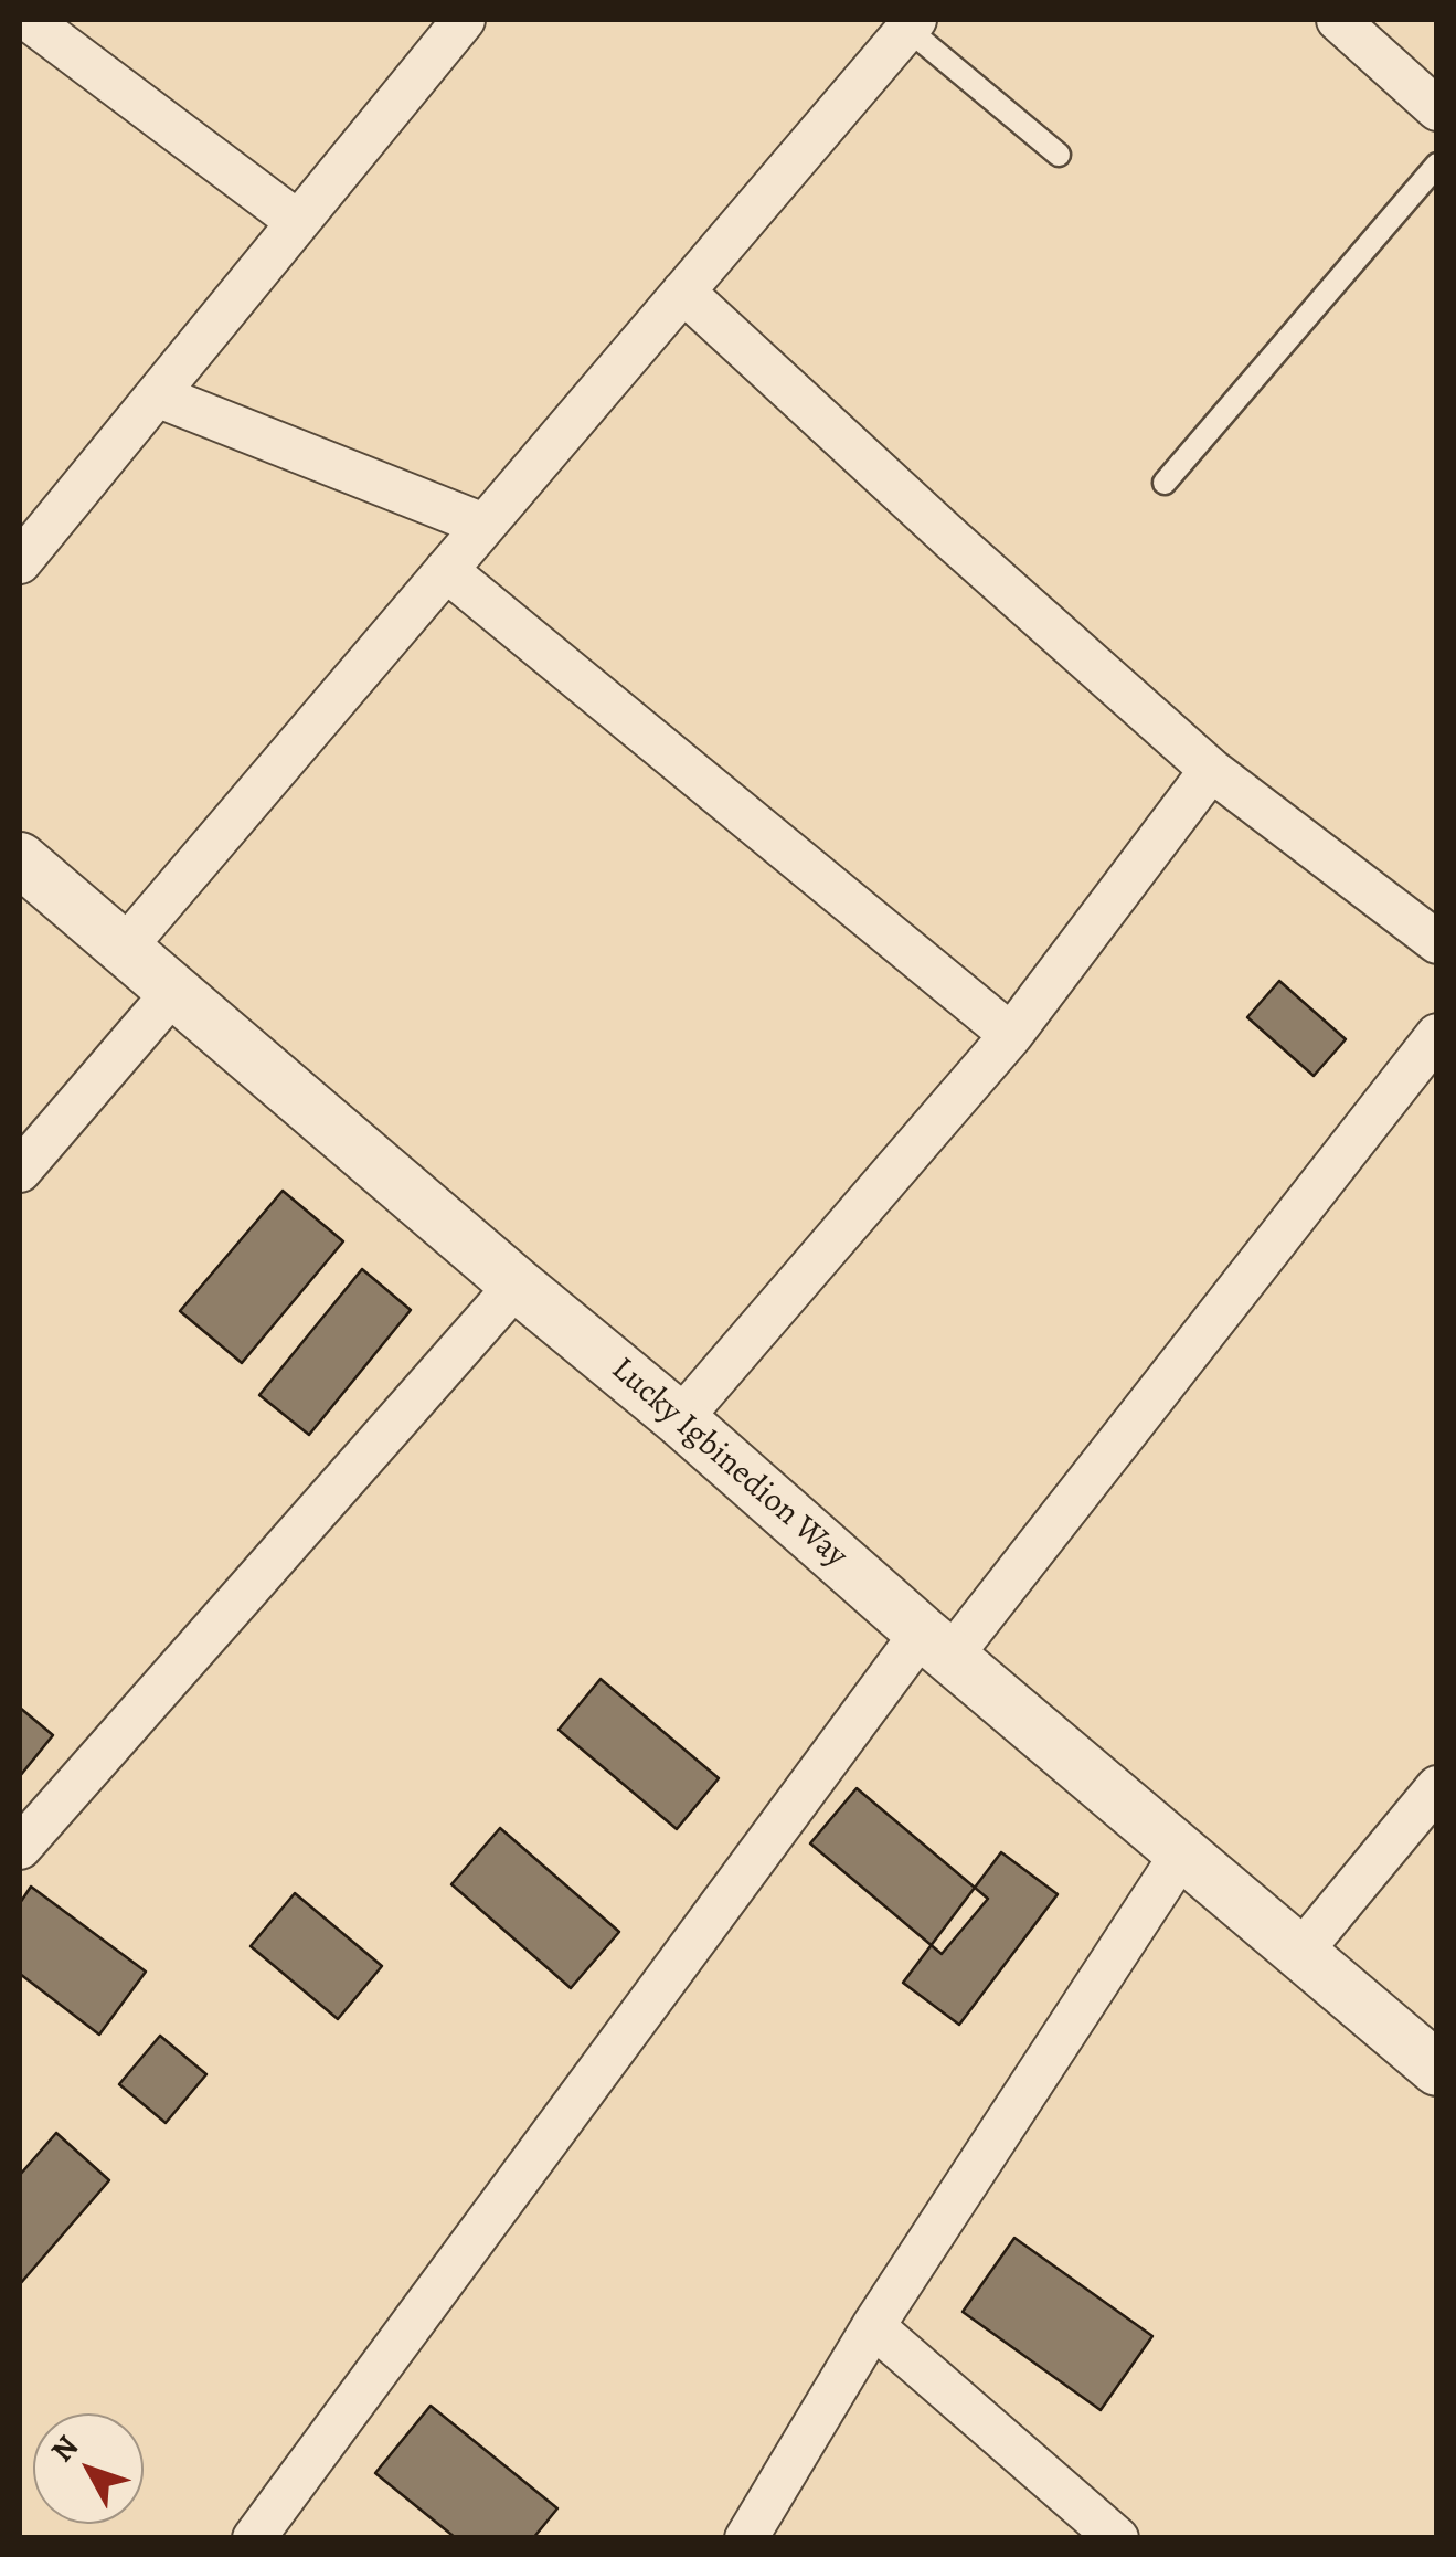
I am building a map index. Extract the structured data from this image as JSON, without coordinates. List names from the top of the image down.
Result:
{
  "streets": {
    "street": ["Lucky Igbinedion Way"]
  },
  "north": "top left"
}
